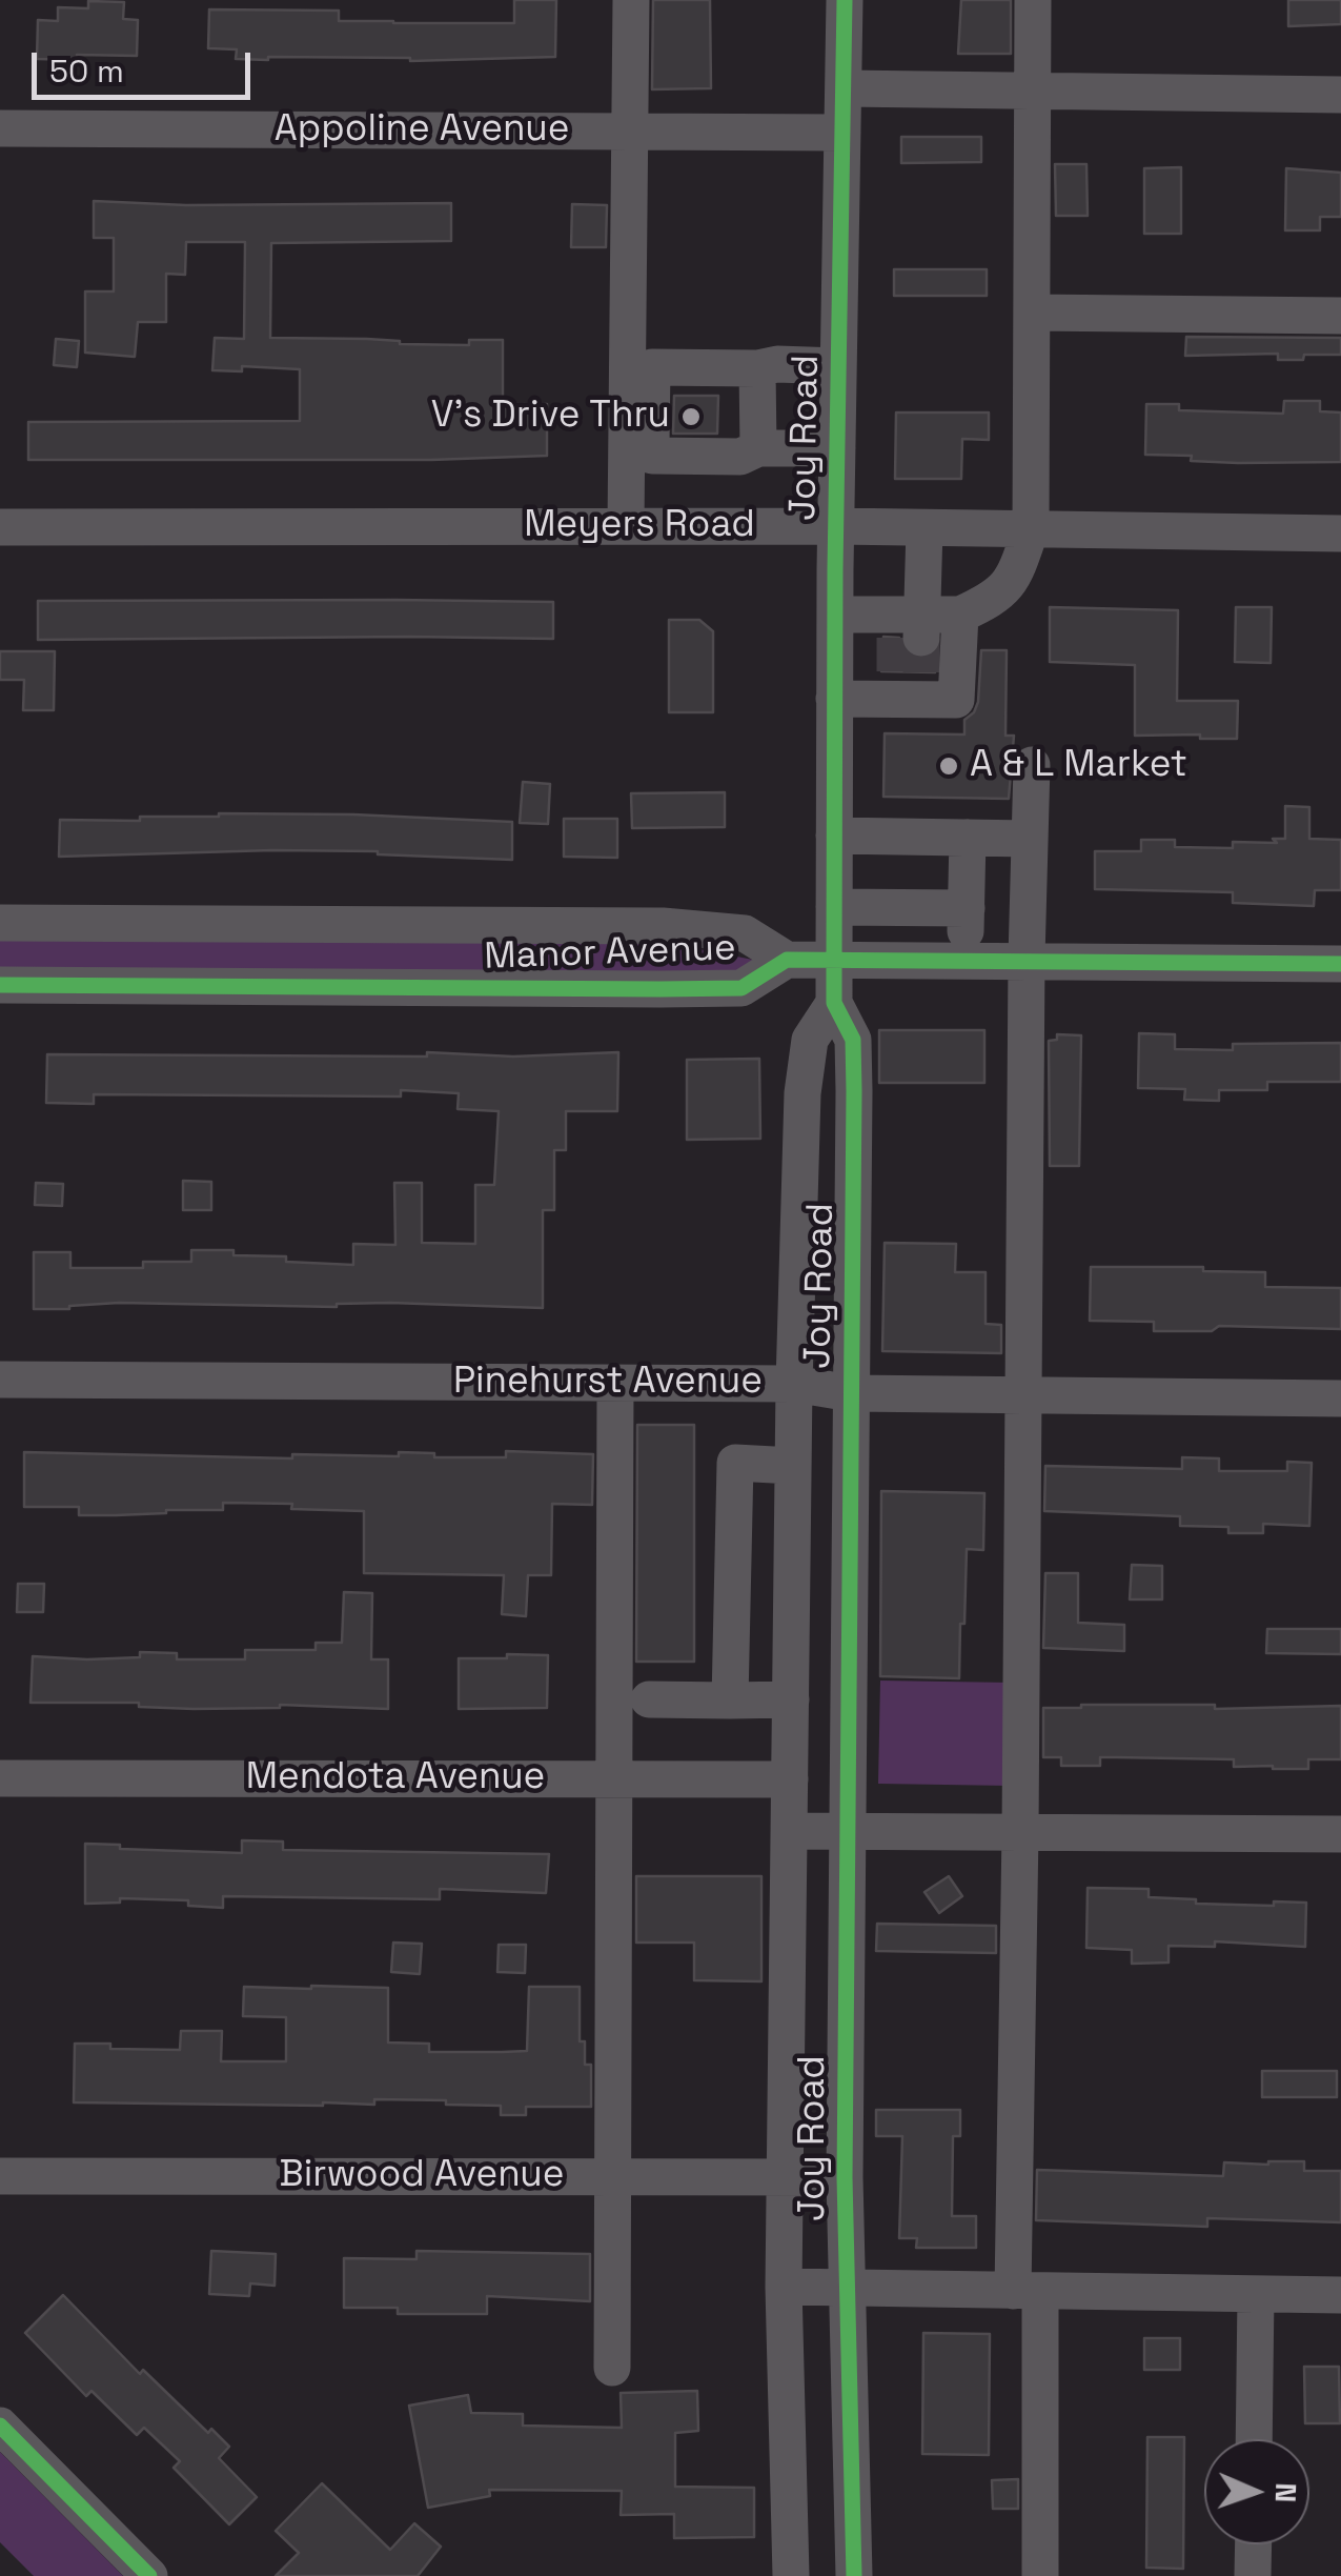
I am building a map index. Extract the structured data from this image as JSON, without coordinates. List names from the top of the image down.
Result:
{
  "streets": {
    "street": [
      "Appoline Avenue",
      "Joy Road",
      "Meyers Road",
      "Manor Avenue",
      "Pinehurst Avenue",
      "Mendota Avenue",
      "Birwood Avenue"
    ]
  },
  "crossings": [
    ["Appoline Avenue", "Joy Road"],
    ["Joy Road", "Meyers Road"],
    ["Joy Road", "Manor Avenue"],
    ["Joy Road", "Pinehurst Avenue"],
    ["Joy Road", "Mendota Avenue"],
    ["Joy Road", "Birwood Avenue"]
  ],
  "places": ["V’s Drive Thru", "A & L Market"],
  "scale_bar": "50 m",
  "north": "right"
}
